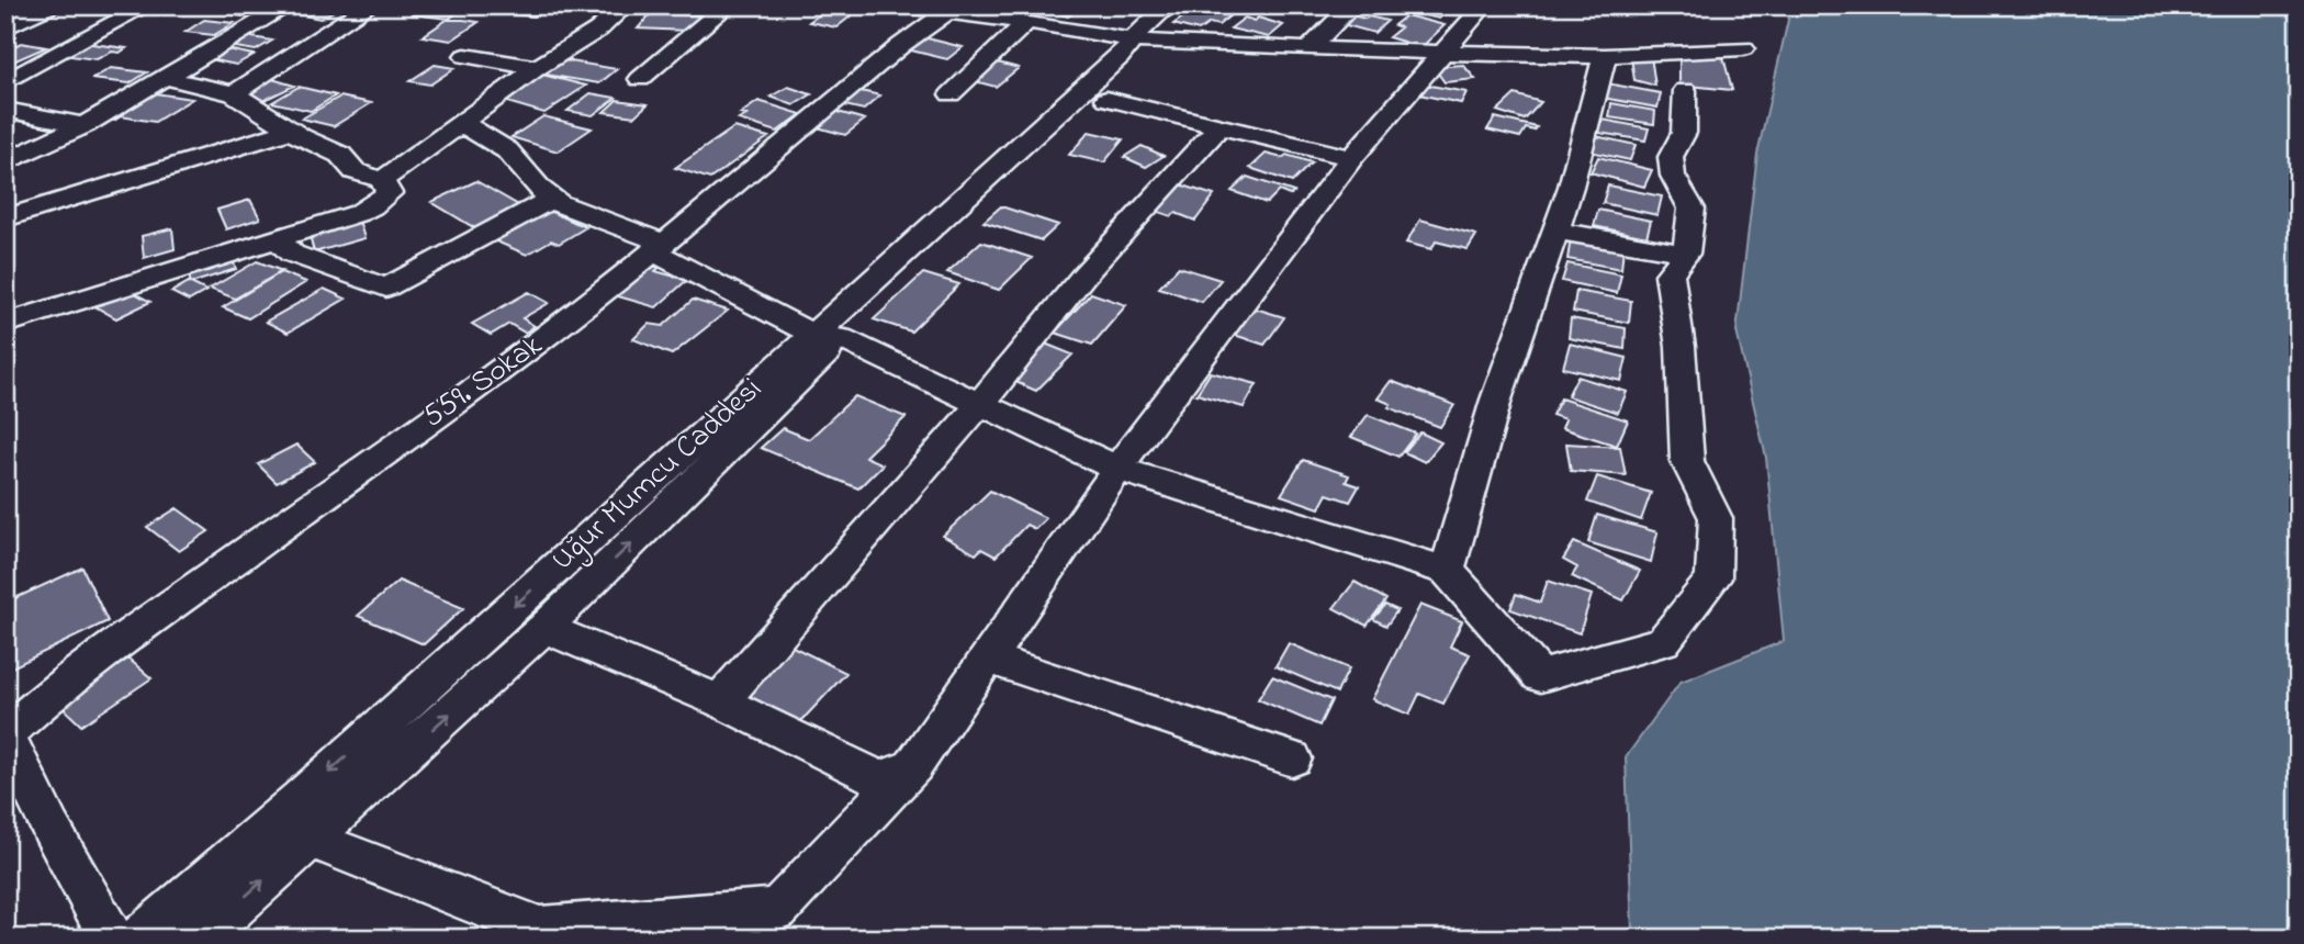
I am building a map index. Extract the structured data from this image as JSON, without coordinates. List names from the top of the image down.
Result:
{
  "streets": {
    "street": ["559. Sokak", "Uğur Mumcu Caddesi"]
  }
}
